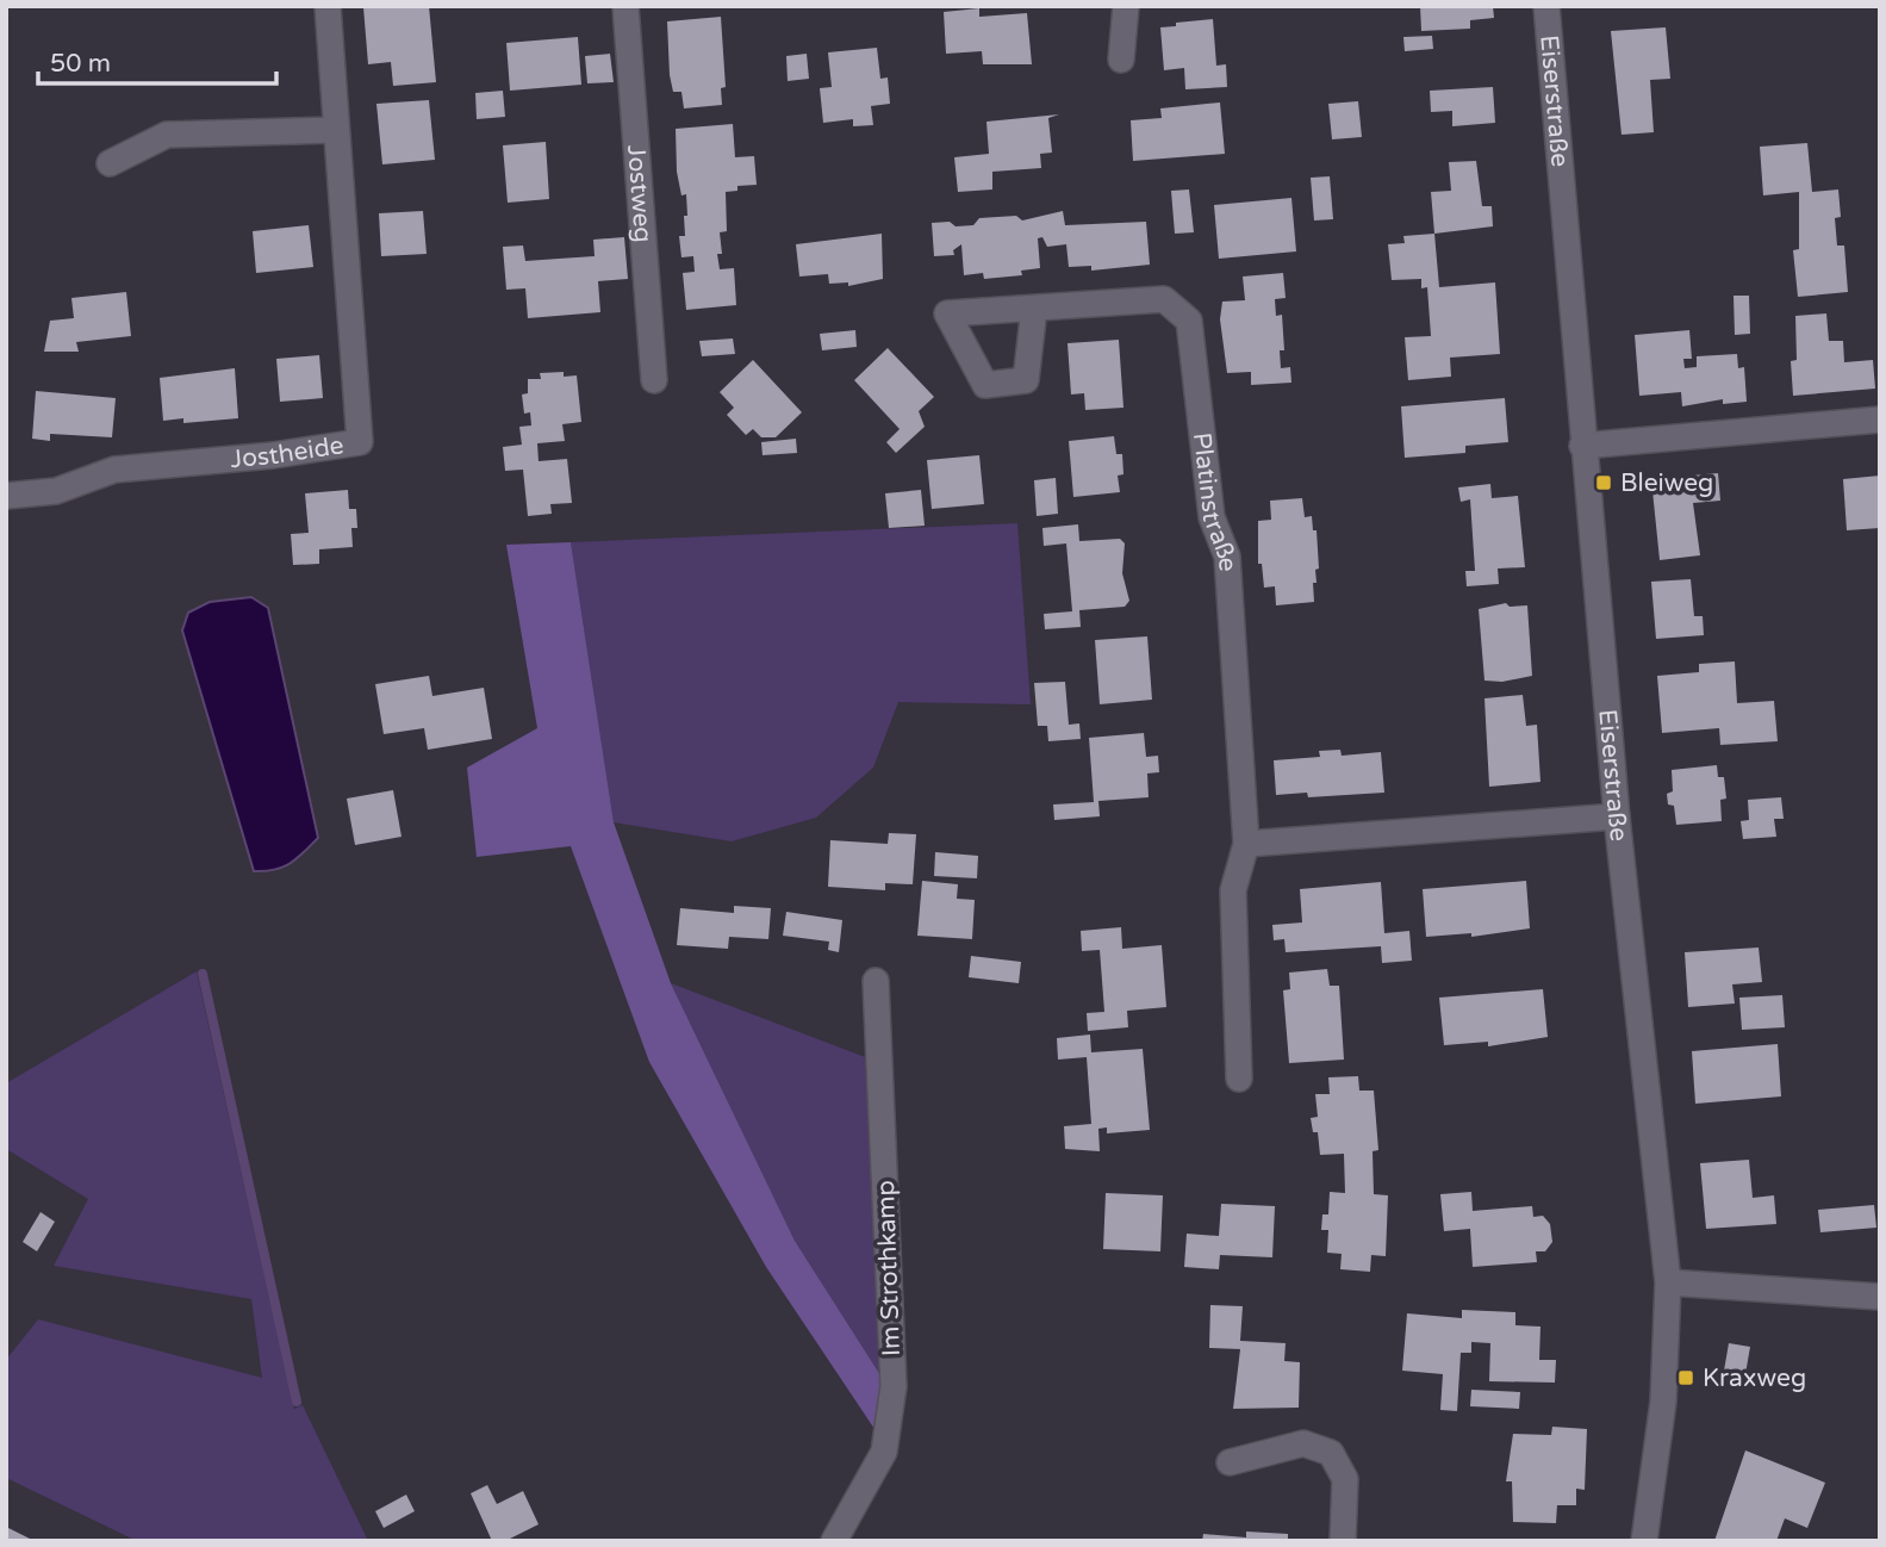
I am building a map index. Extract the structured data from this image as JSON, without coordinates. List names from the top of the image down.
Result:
{
  "streets": {
    "street": [
      "Eiserstraße",
      "Jostweg",
      "Jostheide",
      "Platinstraße",
      "Im Strothkamp"
    ]
  },
  "places": {
    "transit": ["Bleiweg", "Kraxweg"]
  },
  "scale_bar": "50 m"
}
